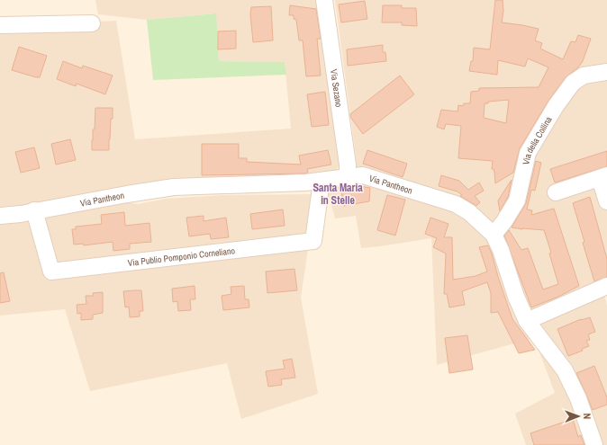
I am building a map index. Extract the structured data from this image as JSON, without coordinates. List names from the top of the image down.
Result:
{
  "streets": {
    "street": [
      "Via Sezano",
      "Via della Collina",
      "Via Pantheon",
      "Via Publio Pomponio Corneliano"
    ]
  },
  "crossings": [
    ["Via Sezano", "Via Pantheon"],
    ["Via della Collina", "Via Pantheon"],
    ["Via Pantheon", "Via Publio Pomponio Corneliano"]
  ],
  "districts": ["Santa Maria in Stelle"],
  "north": "right"
}
